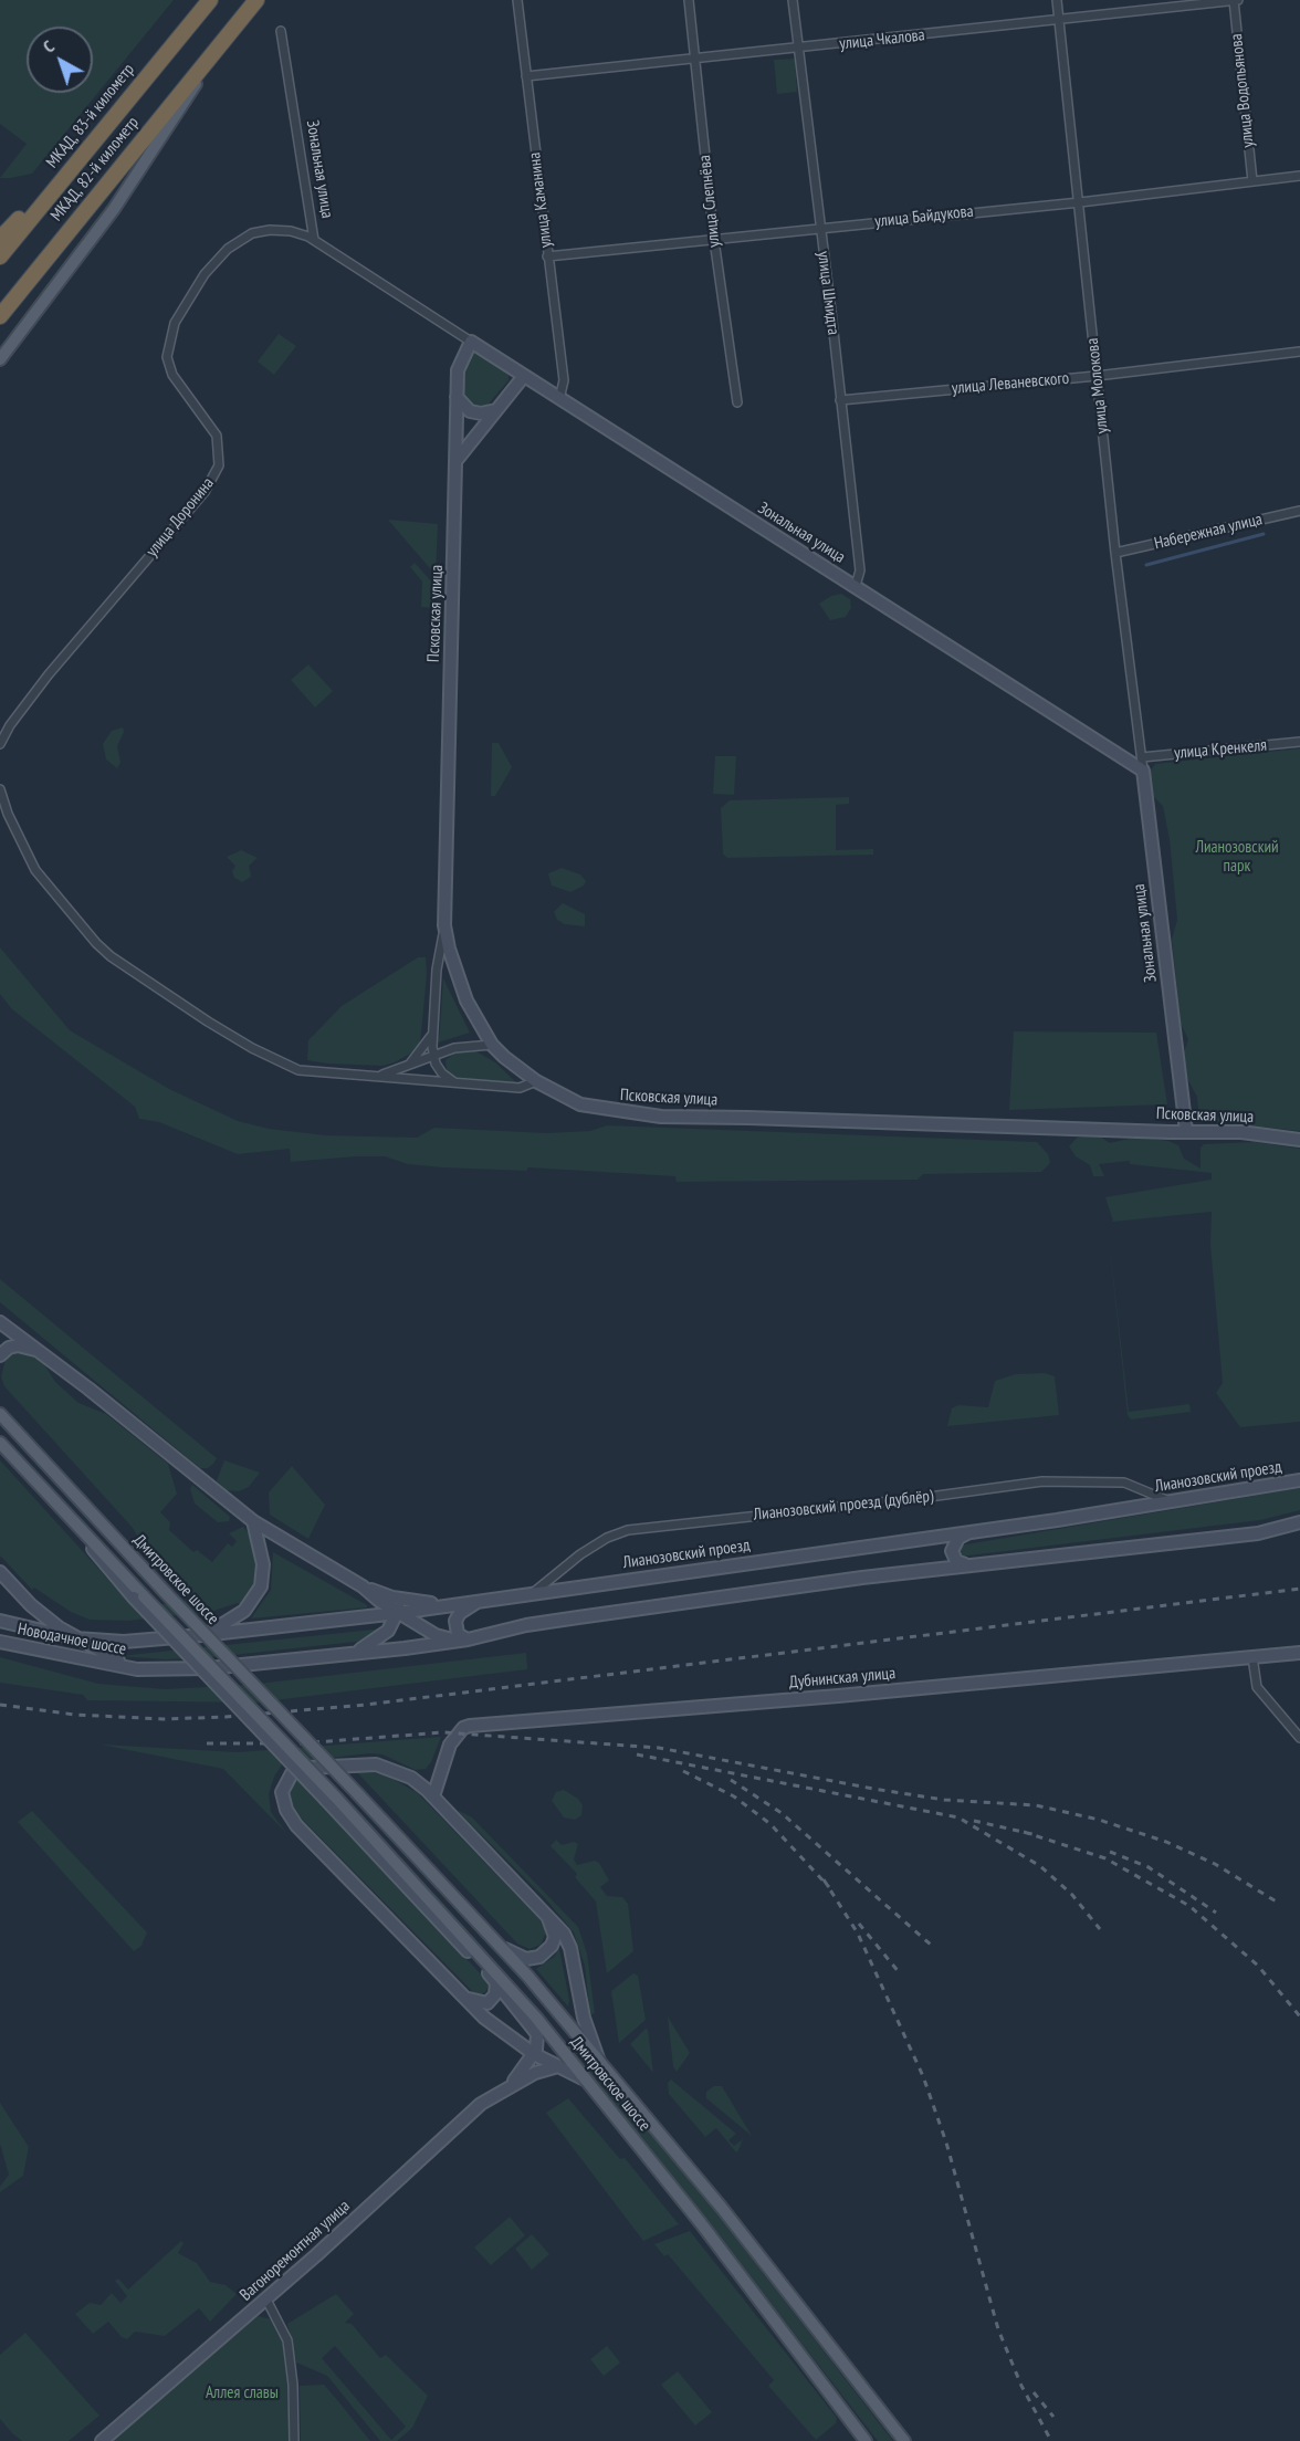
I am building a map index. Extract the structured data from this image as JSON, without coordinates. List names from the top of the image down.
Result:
{
  "streets": {
    "highway": ["МКАД, 83-й километр", "МКАД, 82-й километр"],
    "main road": ["Дмитровское шоссе"],
    "street": [
      "улица Чкалова",
      "улица Водопьянова",
      "Зональная улица",
      "улица Каманина",
      "улица Слепнёва",
      "улица Байдукова",
      "улица Шмидта",
      "улица Леваневского",
      "улица Молокова",
      "улица Доронина",
      "Набережная улица",
      "Псковская улица",
      "улица Кренкеля",
      "Лианозовский проезд",
      "Лианозовский проезд (дублёр)",
      "Новодачное шоссе",
      "Дубнинская улица",
      "Вагоноремонтная улица"
    ]
  },
  "crossings": [
    ["улица Чкалова", "улица Водопьянова"],
    ["улица Чкалова", "улица Каманина"],
    ["улица Чкалова", "улица Слепнёва"],
    ["улица Чкалова", "улица Шмидта"],
    ["улица Чкалова", "улица Молокова"],
    ["улица Водопьянова", "улица Байдукова"],
    ["Зональная улица", "улица Каманина"],
    ["Зональная улица", "улица Шмидта"],
    ["Зональная улица", "улица Молокова"],
    ["Зональная улица", "улица Доронина"],
    ["Зональная улица", "Псковская улица"],
    ["улица Каманина", "улица Байдукова"],
    ["улица Слепнёва", "улица Байдукова"],
    ["улица Байдукова", "улица Шмидта"],
    ["улица Байдукова", "улица Молокова"],
    ["улица Шмидта", "улица Леваневского"],
    ["улица Леваневского", "улица Молокова"],
    ["улица Молокова", "Набережная улица"],
    ["улица Молокова", "улица Кренкеля"],
    ["Лианозовский проезд", "Лианозовский проезд (дублёр)"],
    ["Лианозовский проезд", "Новодачное шоссе"],
    ["Дмитровское шоссе", "Дубнинская улица"]
  ],
  "parks": ["Лианозовский парк", "Аллея славы"],
  "north": "top left"
}
